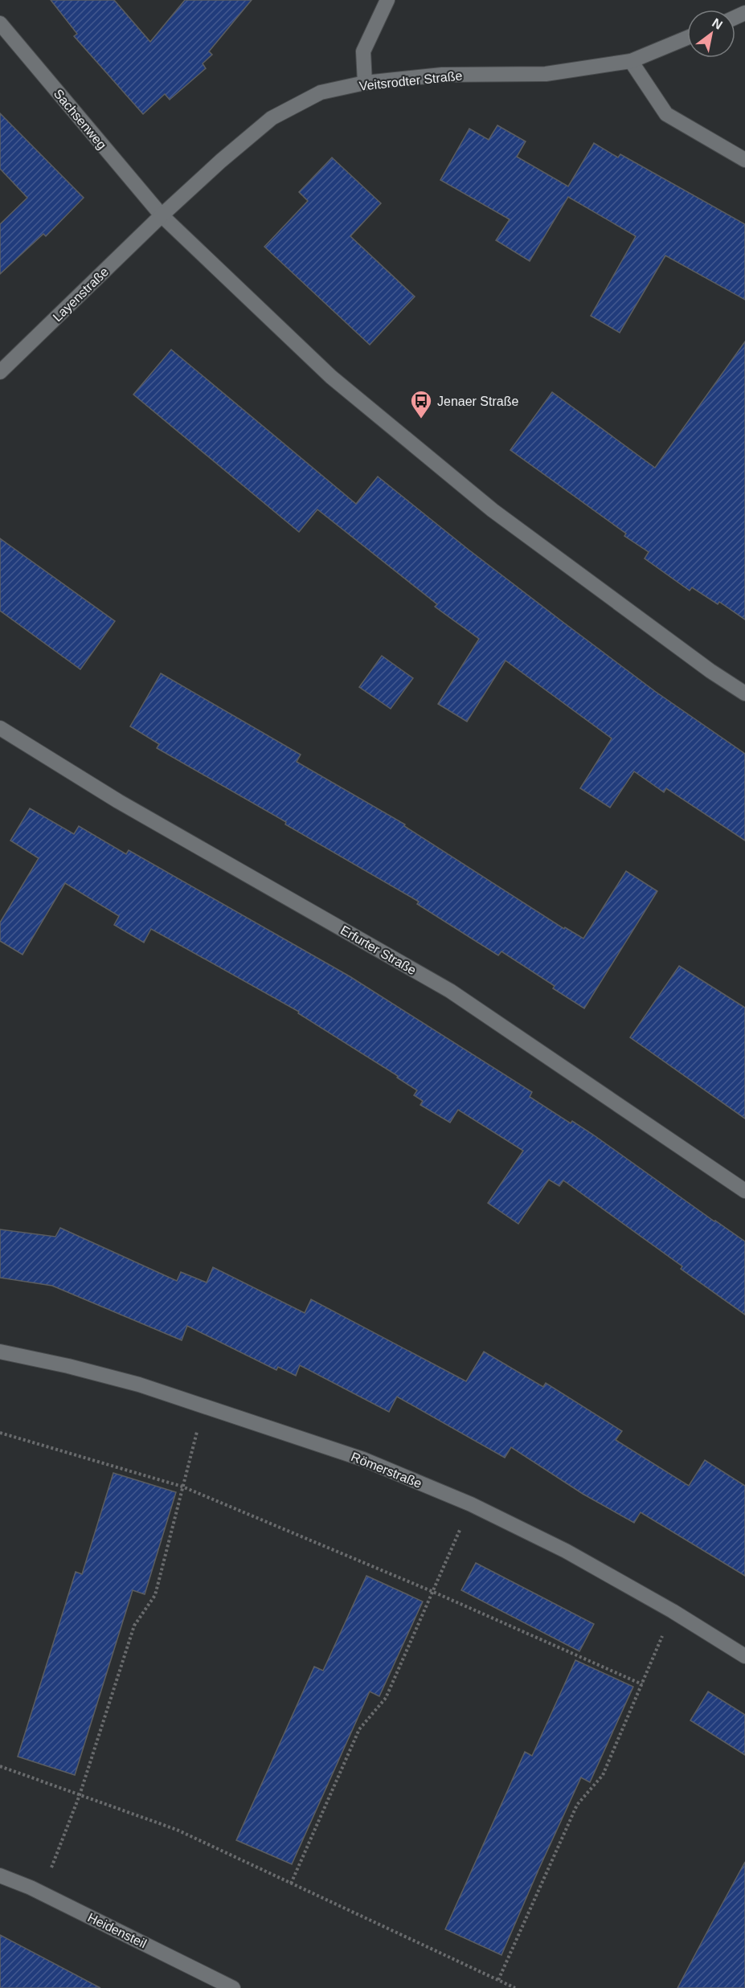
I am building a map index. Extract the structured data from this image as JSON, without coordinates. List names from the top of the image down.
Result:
{
  "streets": {
    "street": [
      "Veitsrodter Straße",
      "Sachsenweg",
      "Layenstraße",
      "Erfurter Straße",
      "Römerstraße",
      "Heidensteil"
    ]
  },
  "crossings": [
    ["Veitsrodter Straße", "Sachsenweg"],
    ["Veitsrodter Straße", "Layenstraße"],
    ["Sachsenweg", "Layenstraße"]
  ],
  "places": {
    "bus stop": ["Jenaer Straße"]
  },
  "north": "top right"
}
